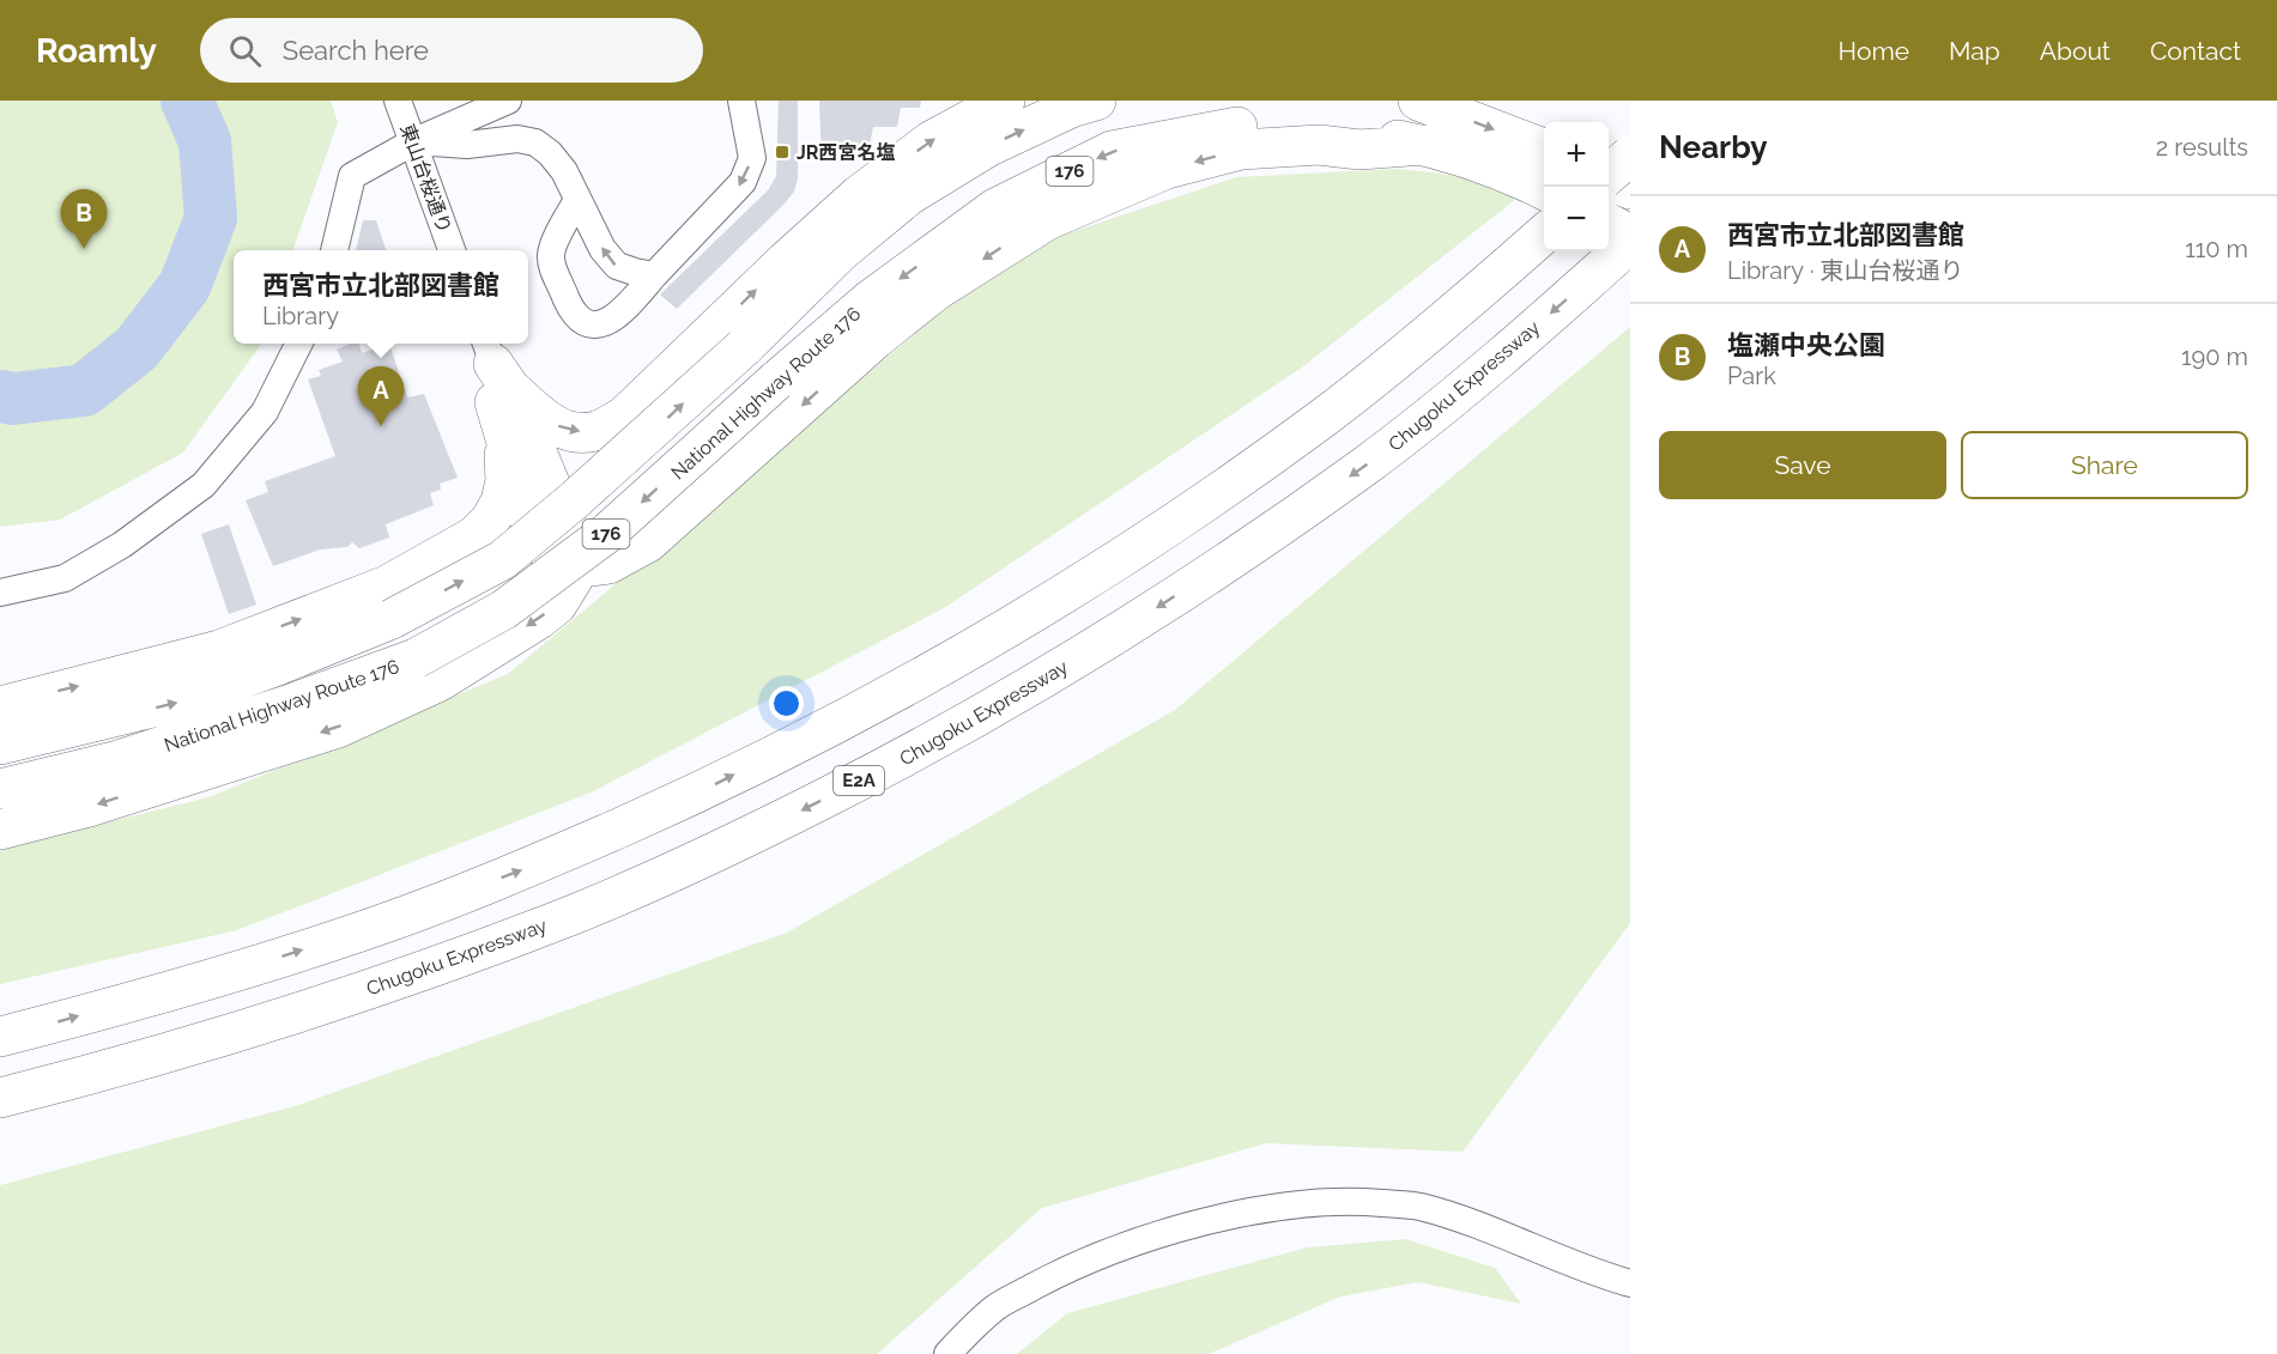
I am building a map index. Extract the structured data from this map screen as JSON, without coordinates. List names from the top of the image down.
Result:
{
  "streets": {
    "highway": [
      "176",
      "Chugoku Expressway",
      "National Highway Route 176",
      "E2A"
    ],
    "street": ["東山台桜通り"]
  },
  "places": {
    "transit": ["JR西宮名塩"]
  },
  "page": {
    "header": "Roamly",
    "search": "Search here",
    "nav": [
      "Home",
      "Map",
      "About",
      "Contact"
    ],
    "heading": ["Nearby", "2 results"],
    "map_buttons": ["+", "−"],
    "pins": ["B", "A"],
    "list": [
      {
        "mark": "A",
        "name": "西宮市立北部図書館",
        "note": "Library · 東山台桜通り",
        "value": "110 m"
      },
      {
        "mark": "B",
        "name": "塩瀬中央公園",
        "note": "Park",
        "value": "190 m"
      }
    ],
    "popup": ["西宮市立北部図書館", "Library"],
    "buttons": ["Save", "Share"]
  }
}
